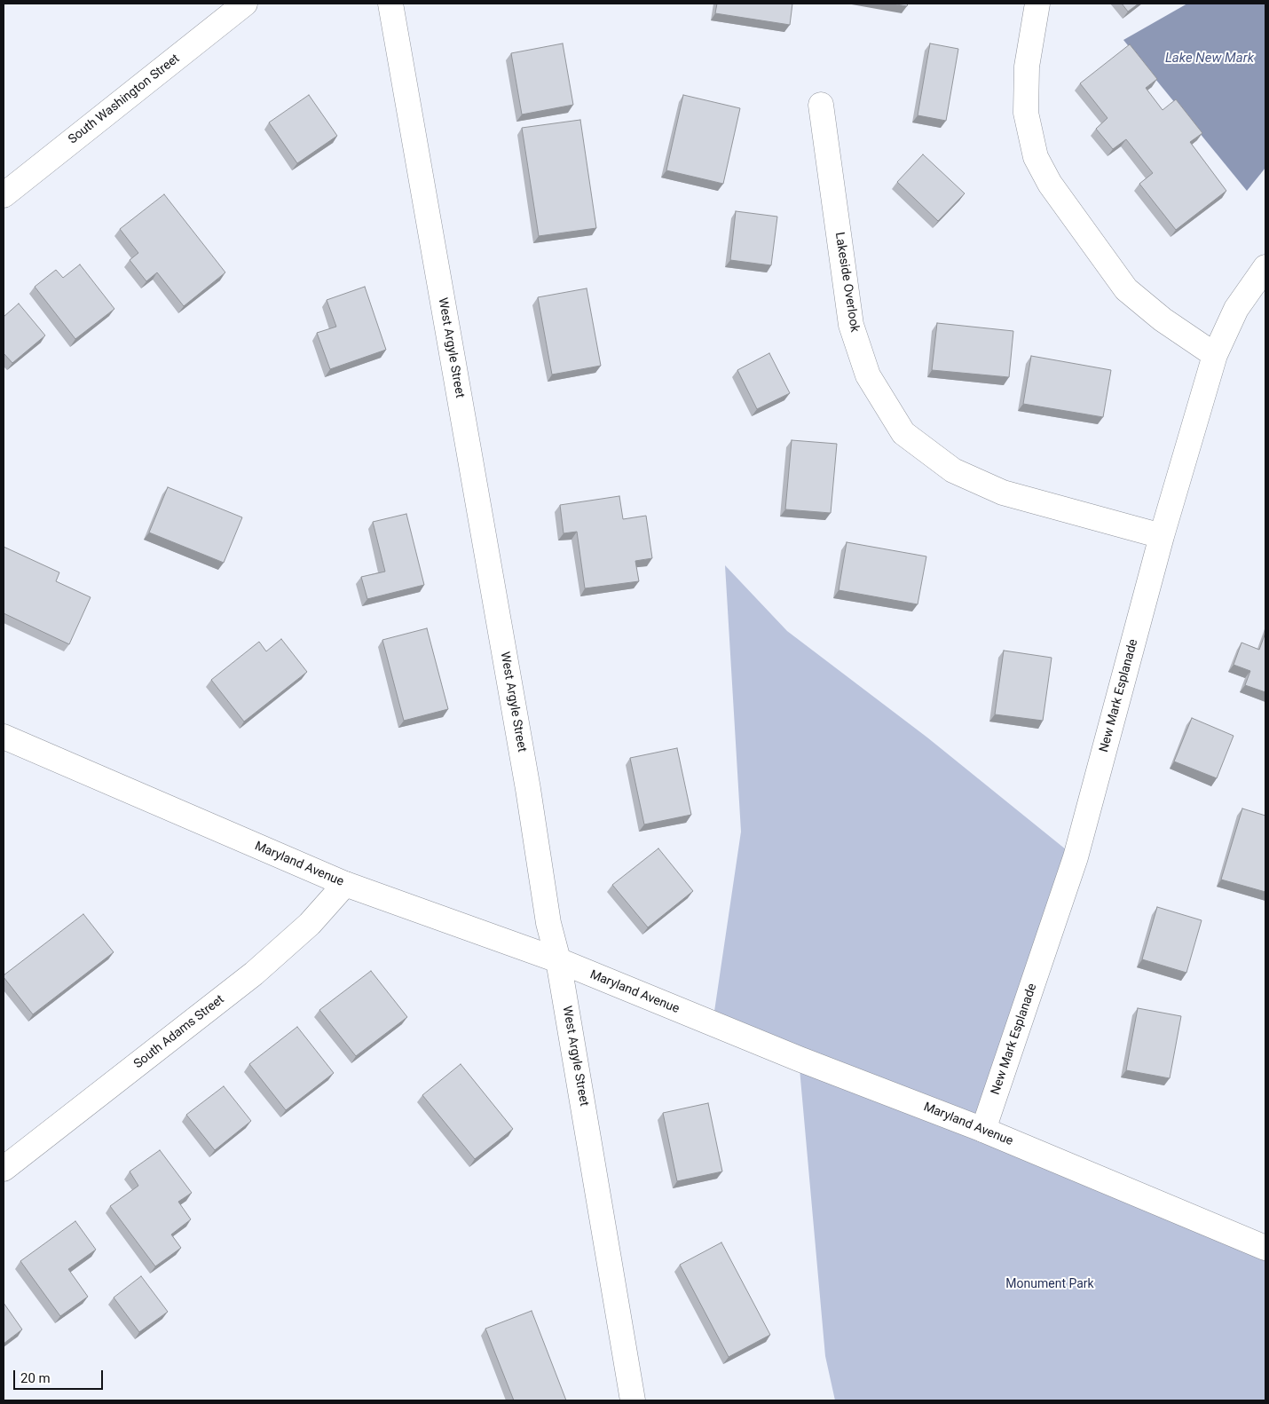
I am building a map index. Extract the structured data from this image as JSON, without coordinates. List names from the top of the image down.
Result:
{
  "streets": {
    "street": [
      "South Washington Street",
      "Lakeside Overlook",
      "West Argyle Street",
      "New Mark Esplanade",
      "Maryland Avenue",
      "South Adams Street"
    ]
  },
  "crossings": [
    ["Lakeside Overlook", "New Mark Esplanade"],
    ["West Argyle Street", "Maryland Avenue"],
    ["New Mark Esplanade", "Maryland Avenue"],
    ["Maryland Avenue", "South Adams Street"]
  ],
  "water": ["Lake New Mark"],
  "parks": ["Monument Park"],
  "scale_bar": "20 m"
}
